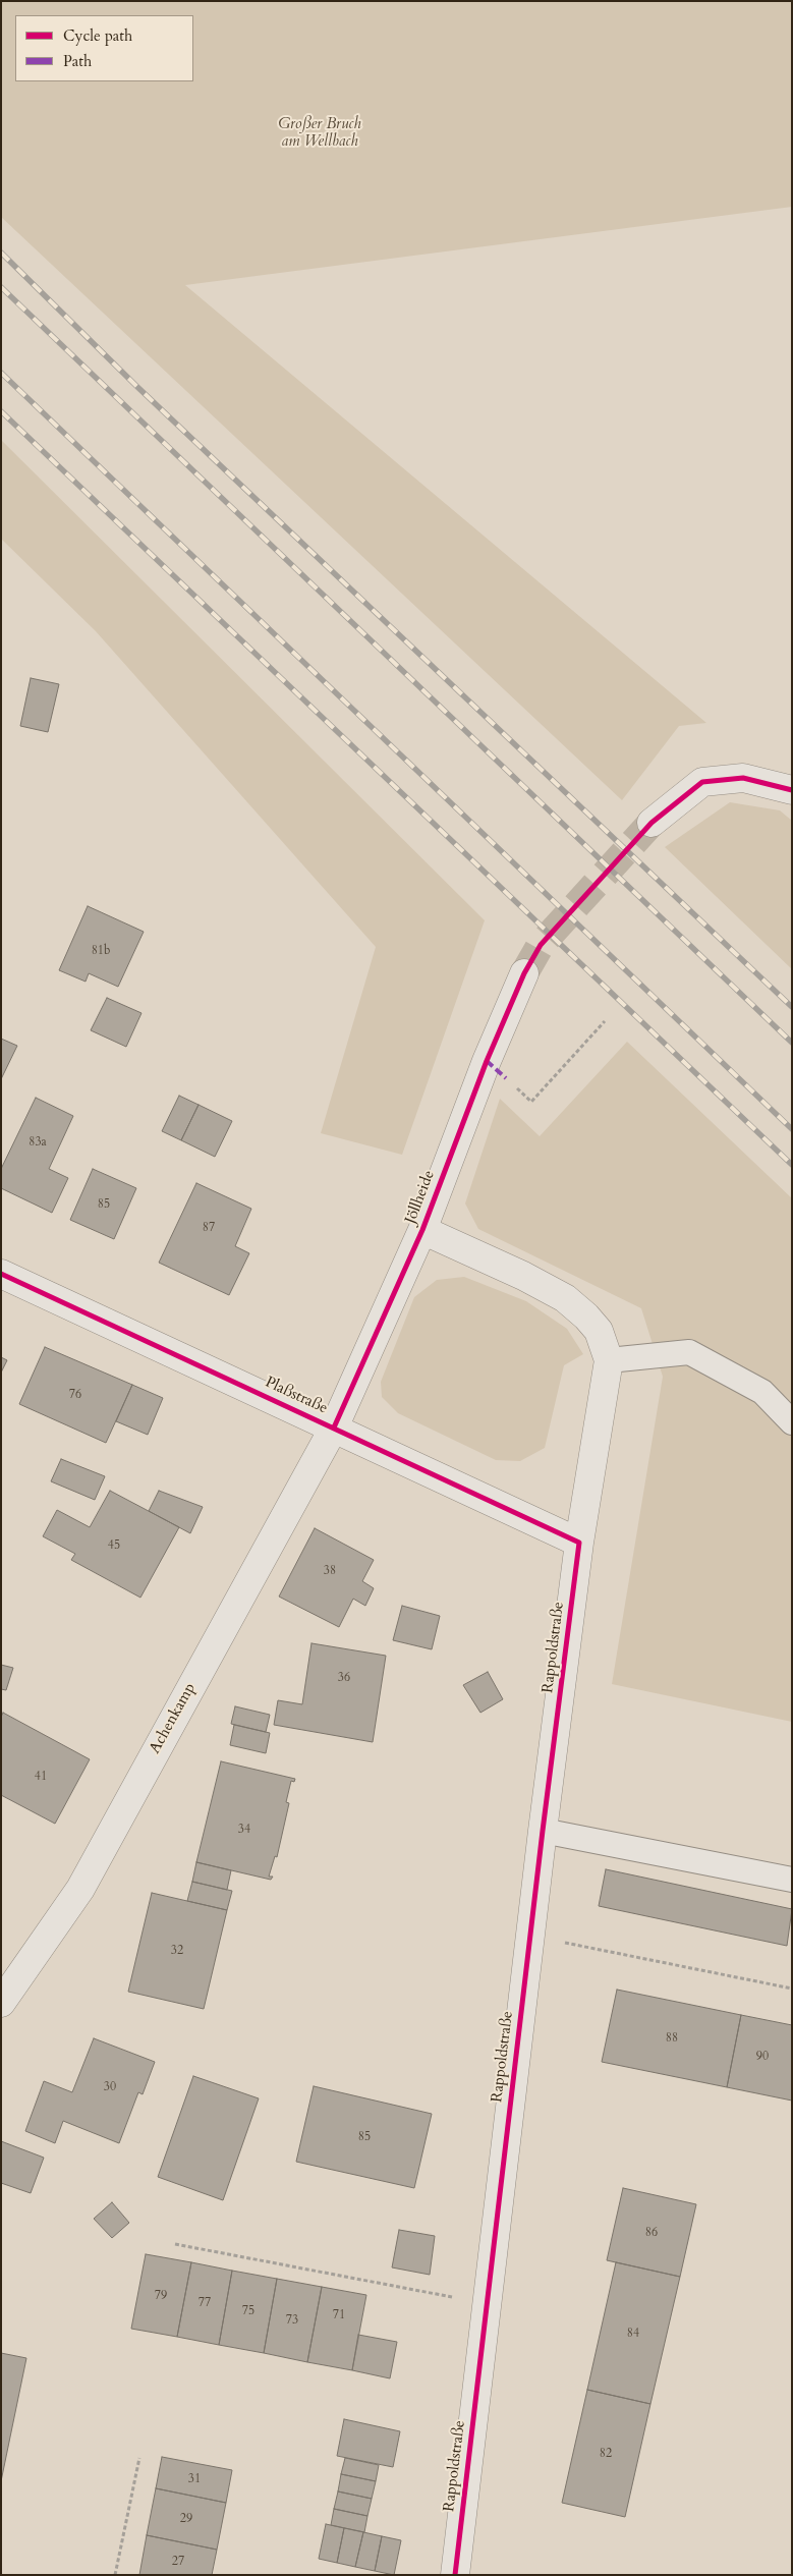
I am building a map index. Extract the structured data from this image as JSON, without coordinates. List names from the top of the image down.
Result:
{
  "streets": {
    "street": [
      "Jöllheide",
      "Plaßstraße",
      "Rappoldstraße",
      "Achenkamp"
    ]
  },
  "crossings": [
    ["Jöllheide", "Plaßstraße"],
    ["Jöllheide", "Rappoldstraße"],
    ["Jöllheide", "Achenkamp"],
    ["Plaßstraße", "Rappoldstraße"],
    ["Plaßstraße", "Achenkamp"]
  ],
  "parks": ["Großer Bruch am Wellbach"],
  "house_numbers": [
    "81b",
    "83a",
    "85",
    "87",
    "76",
    "45",
    "38",
    "36",
    "41",
    "34",
    "32",
    "88",
    "90",
    "30",
    "85",
    "86",
    "79",
    "77",
    "75",
    "71",
    "73",
    "84",
    "82",
    "31",
    "29",
    "27"
  ],
  "legend": ["Cycle path", "Path"]
}
